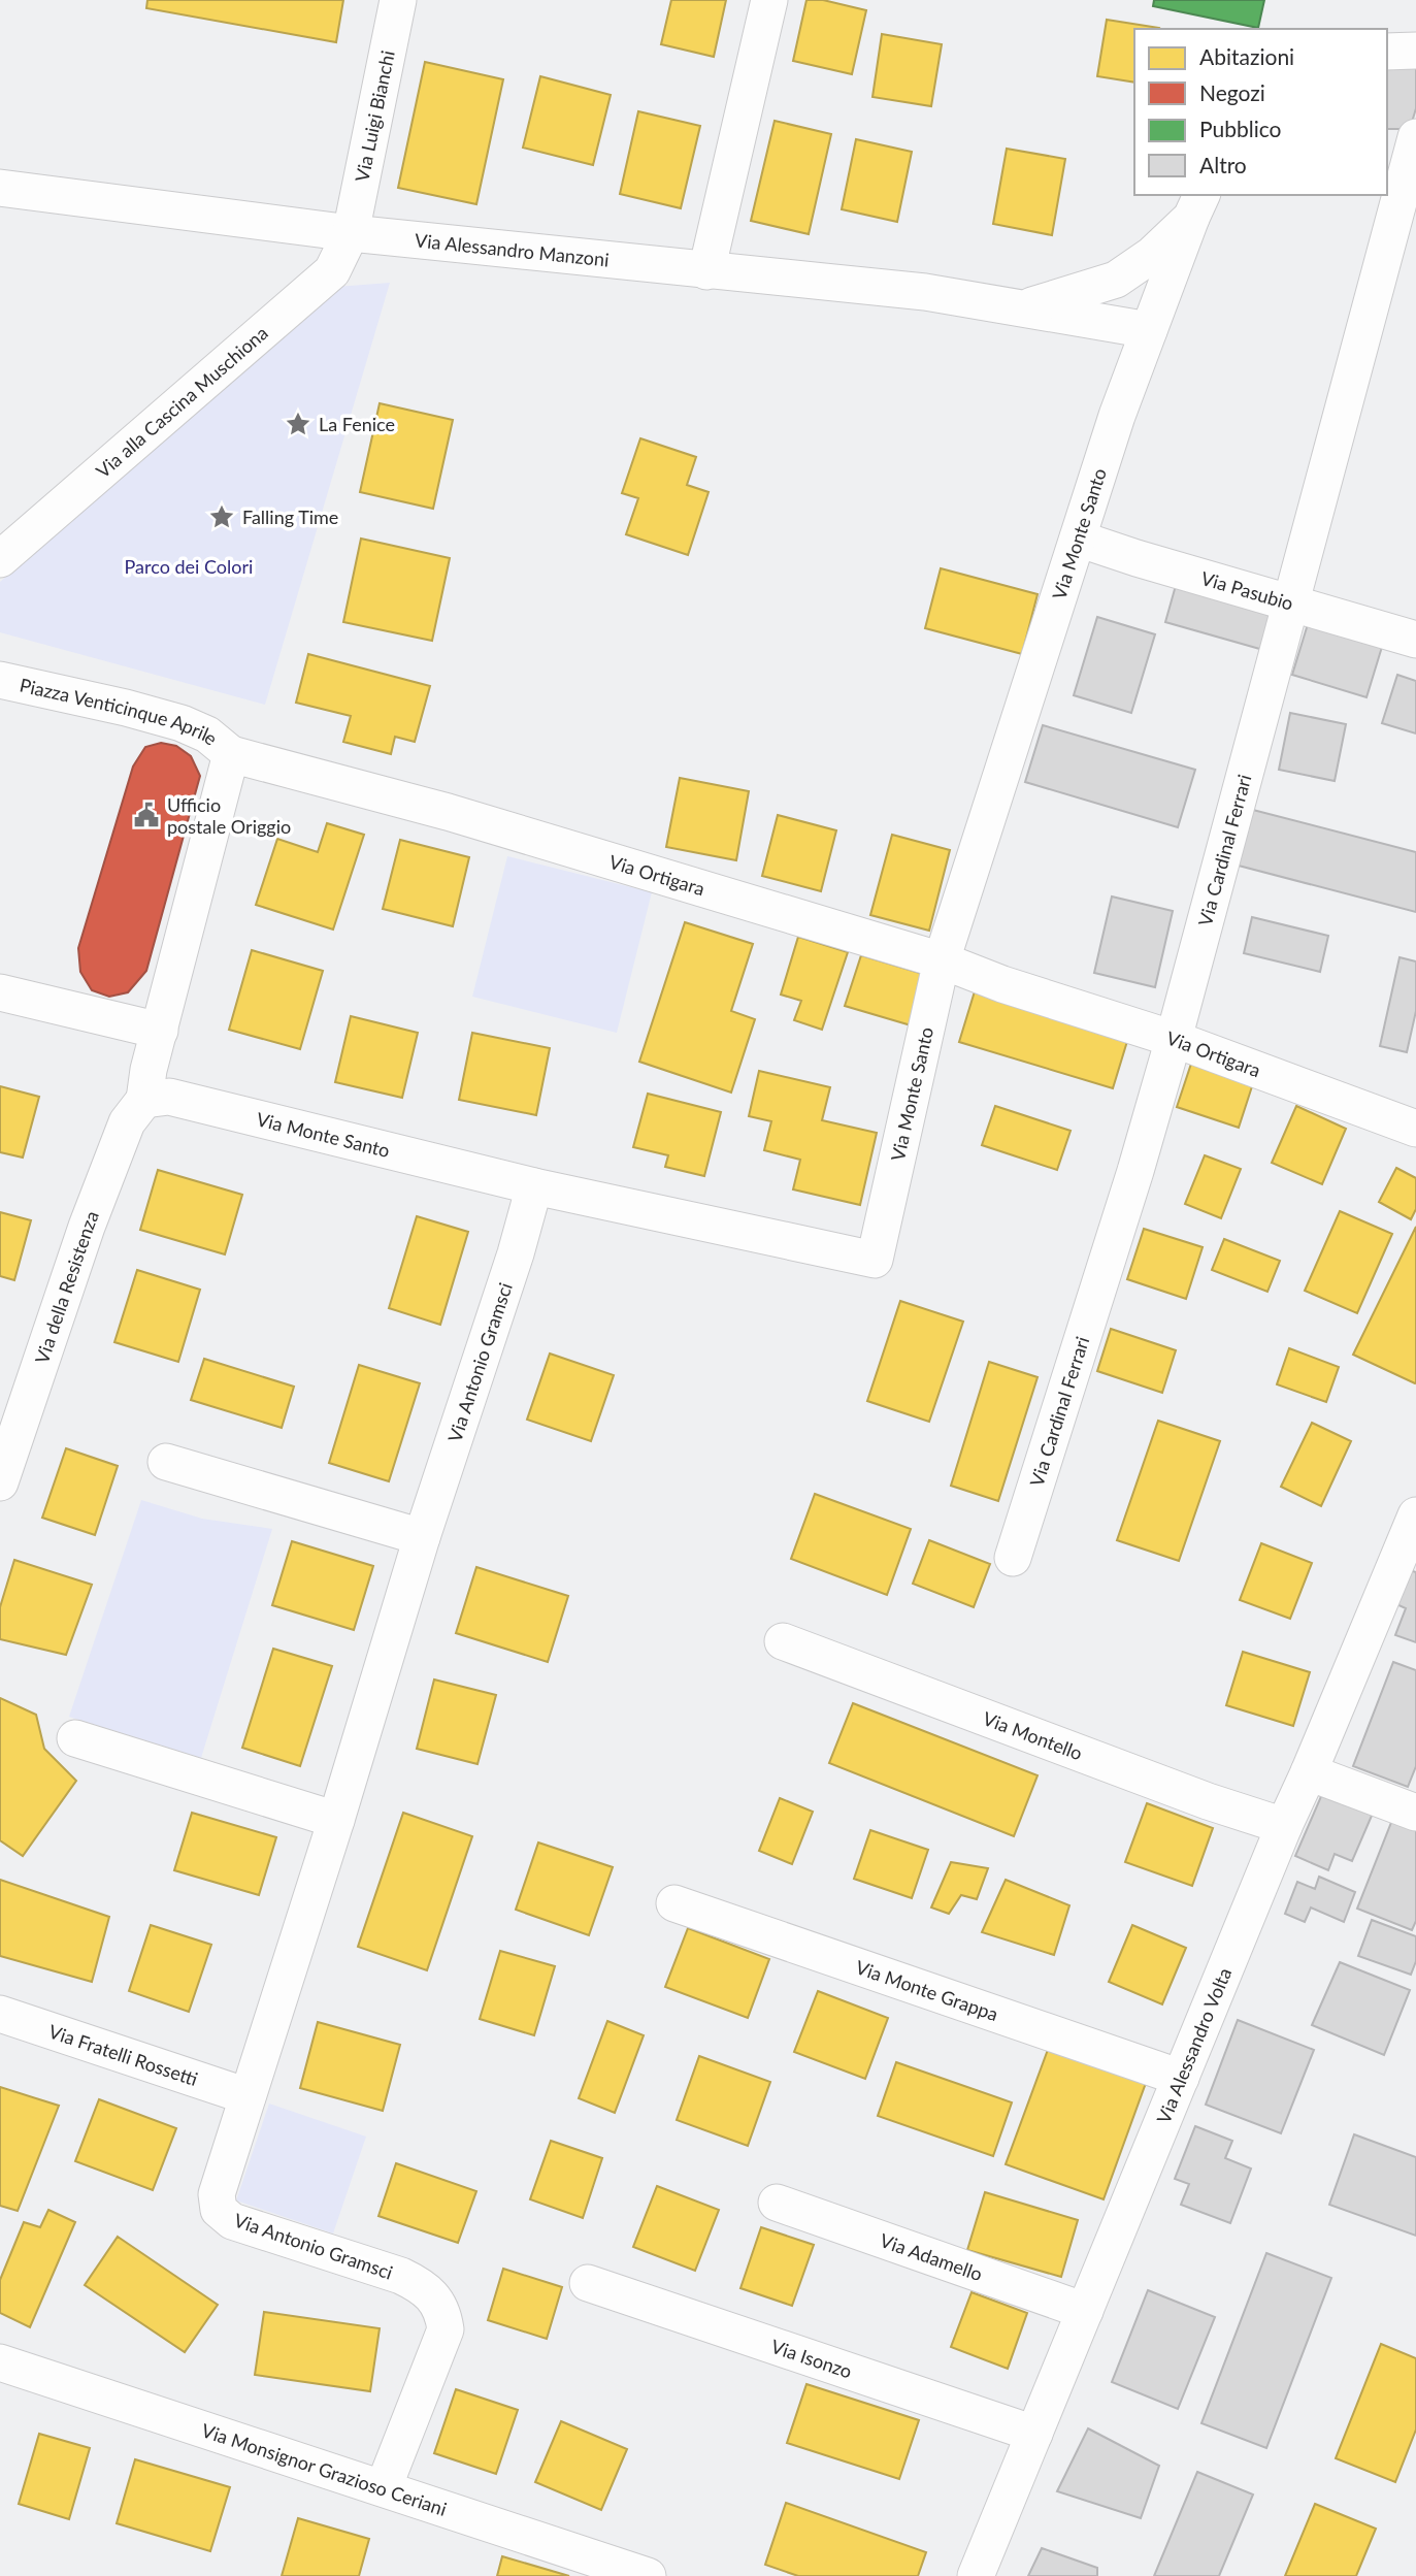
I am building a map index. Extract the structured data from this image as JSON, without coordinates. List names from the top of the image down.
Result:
{
  "streets": {
    "street": [
      "Via Luigi Bianchi",
      "Via Alessandro Manzoni",
      "Via alla Cascina Muschiona",
      "Via Monte Santo",
      "Via Pasubio",
      "Piazza Venticinque Aprile",
      "Via Cardinal Ferrari",
      "Via Ortigara",
      "Via della Resistenza",
      "Via Antonio Gramsci",
      "Via Montello",
      "Via Monte Grappa",
      "Via Alessandro Volta",
      "Via Fratelli Rossetti",
      "Via Adamello",
      "Via Isonzo",
      "Via Monsignor Grazioso Ceriani"
    ]
  },
  "crossings": [
    ["Via Luigi Bianchi", "Via Alessandro Manzoni"],
    ["Via Luigi Bianchi", "Via alla Cascina Muschiona"],
    ["Via Alessandro Manzoni", "Via alla Cascina Muschiona"],
    ["Via Alessandro Manzoni", "Via Monte Santo"],
    ["Via Monte Santo", "Via Pasubio"],
    ["Via Monte Santo", "Via Ortigara"],
    ["Via Monte Santo", "Via della Resistenza"],
    ["Via Monte Santo", "Via Antonio Gramsci"],
    ["Via Pasubio", "Via Cardinal Ferrari"],
    ["Piazza Venticinque Aprile", "Via Ortigara"],
    ["Via Cardinal Ferrari", "Via Ortigara"],
    ["Via Antonio Gramsci", "Via Fratelli Rossetti"],
    ["Via Antonio Gramsci", "Via Monsignor Grazioso Ceriani"],
    ["Via Montello", "Via Alessandro Volta"],
    ["Via Monte Grappa", "Via Alessandro Volta"],
    ["Via Alessandro Volta", "Via Adamello"],
    ["Via Alessandro Volta", "Via Isonzo"]
  ],
  "parks": ["Parco dei Colori"],
  "places": {
    "place": ["La Fenice", "Falling Time"],
    "public building": ["Ufficio postale Origgio"]
  },
  "legend": [
    "Abitazioni",
    "Negozi",
    "Pubblico",
    "Altro"
  ]
}
